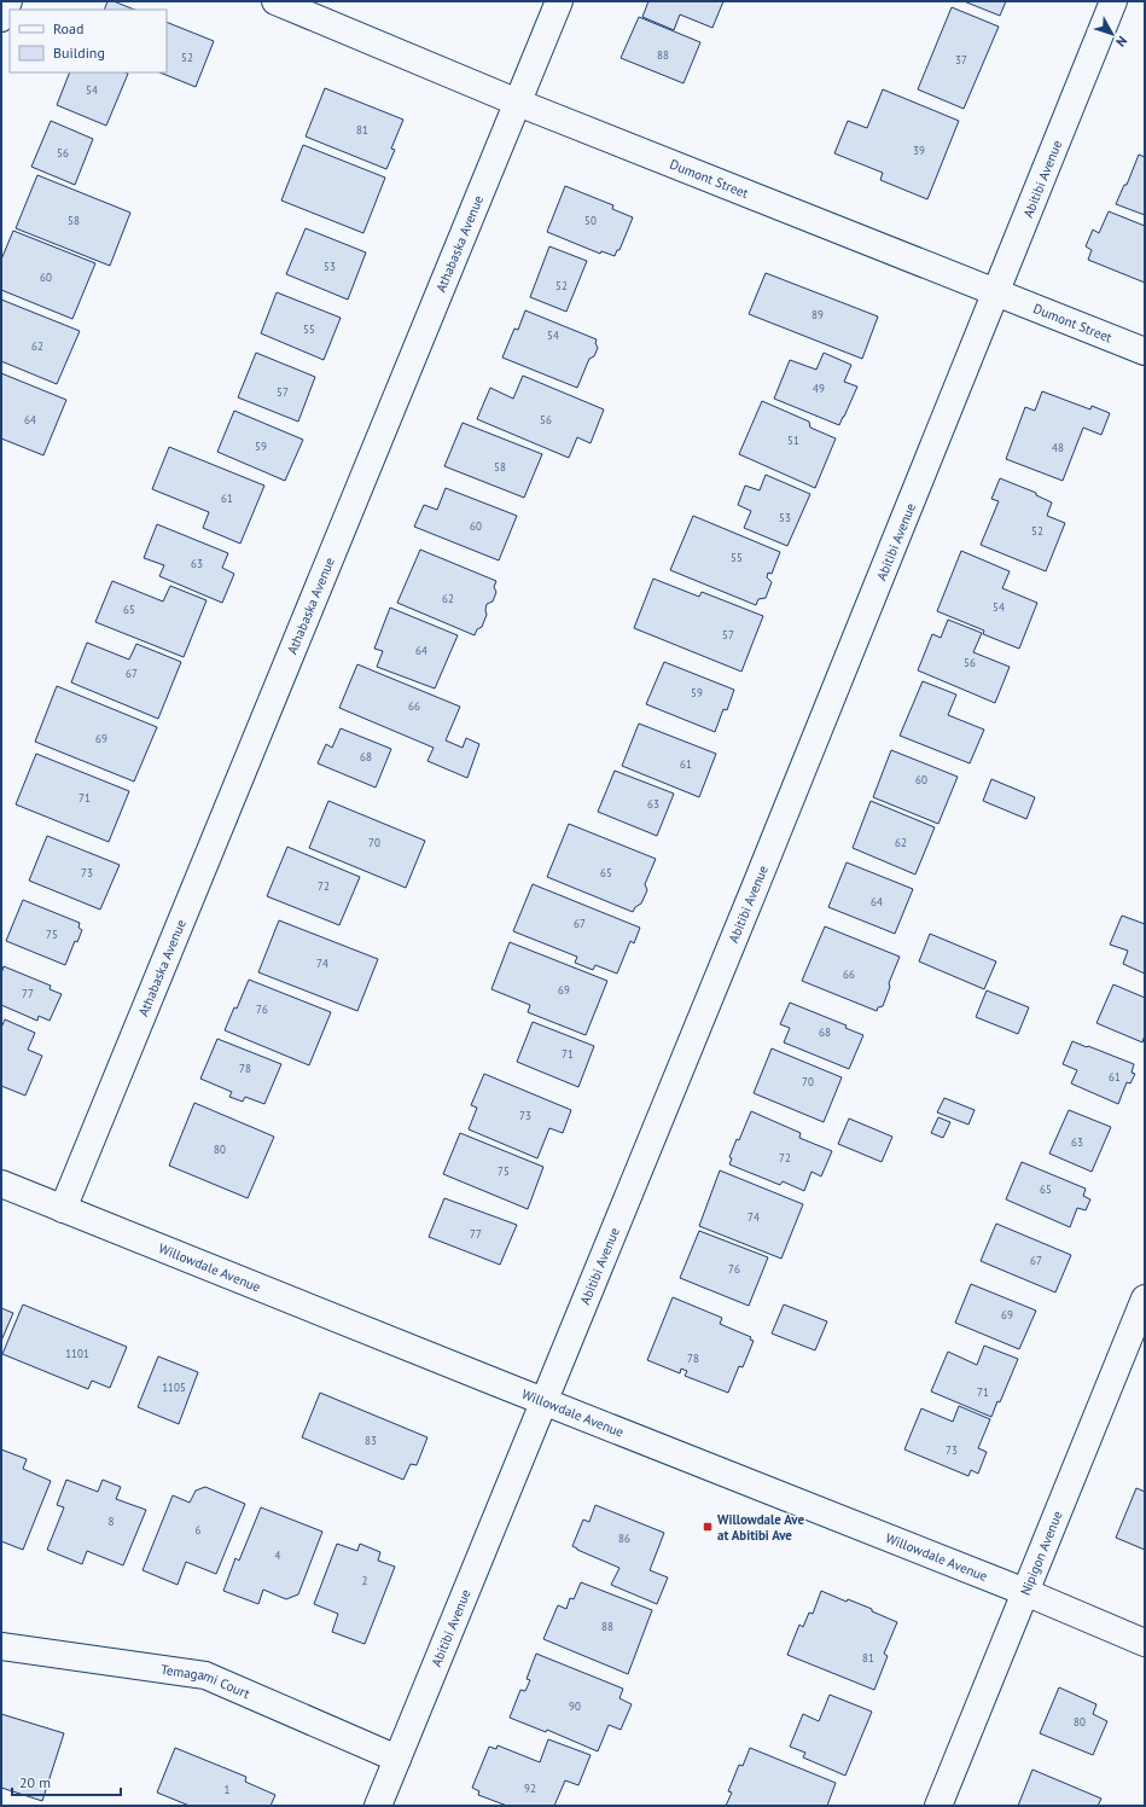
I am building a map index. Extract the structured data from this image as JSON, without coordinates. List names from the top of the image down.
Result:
{
  "streets": {
    "street": [
      "Dumont Street",
      "Abitibi Avenue",
      "Athabaska Avenue",
      "Willowdale Avenue",
      "Nipigon Avenue",
      "Temagami Court"
    ]
  },
  "crossings": [
    ["Dumont Street", "Abitibi Avenue"],
    ["Dumont Street", "Athabaska Avenue"],
    ["Abitibi Avenue", "Willowdale Avenue"],
    ["Abitibi Avenue", "Temagami Court"],
    ["Athabaska Avenue", "Willowdale Avenue"],
    ["Willowdale Avenue", "Nipigon Avenue"]
  ],
  "places": {
    "transit": ["Willowdale Ave at Abitibi Ave"]
  },
  "house_numbers": [
    "88",
    "52",
    "37",
    "54",
    "81",
    "39",
    "56",
    "58",
    "50",
    "53",
    "60",
    "52",
    "89",
    "55",
    "54",
    "62",
    "49",
    "57",
    "64",
    "56",
    "51",
    "59",
    "48",
    "58",
    "61",
    "53",
    "60",
    "52",
    "55",
    "63",
    "62",
    "54",
    "65",
    "57",
    "64",
    "56",
    "67",
    "59",
    "66",
    "69",
    "68",
    "61",
    "60",
    "71",
    "63",
    "70",
    "62",
    "73",
    "65",
    "72",
    "64",
    "67",
    "75",
    "74",
    "66",
    "69",
    "77",
    "76",
    "68",
    "71",
    "78",
    "61",
    "70",
    "73",
    "63",
    "80",
    "72",
    "75",
    "65",
    "74",
    "77",
    "67",
    "76",
    "69",
    "1101",
    "78",
    "1105",
    "71",
    "83",
    "73",
    "8",
    "6",
    "86",
    "4",
    "2",
    "88",
    "81",
    "90",
    "80",
    "92",
    "1"
  ],
  "legend": ["Road", "Building"],
  "scale_bar": "20 m",
  "north": "bottom right"
}
